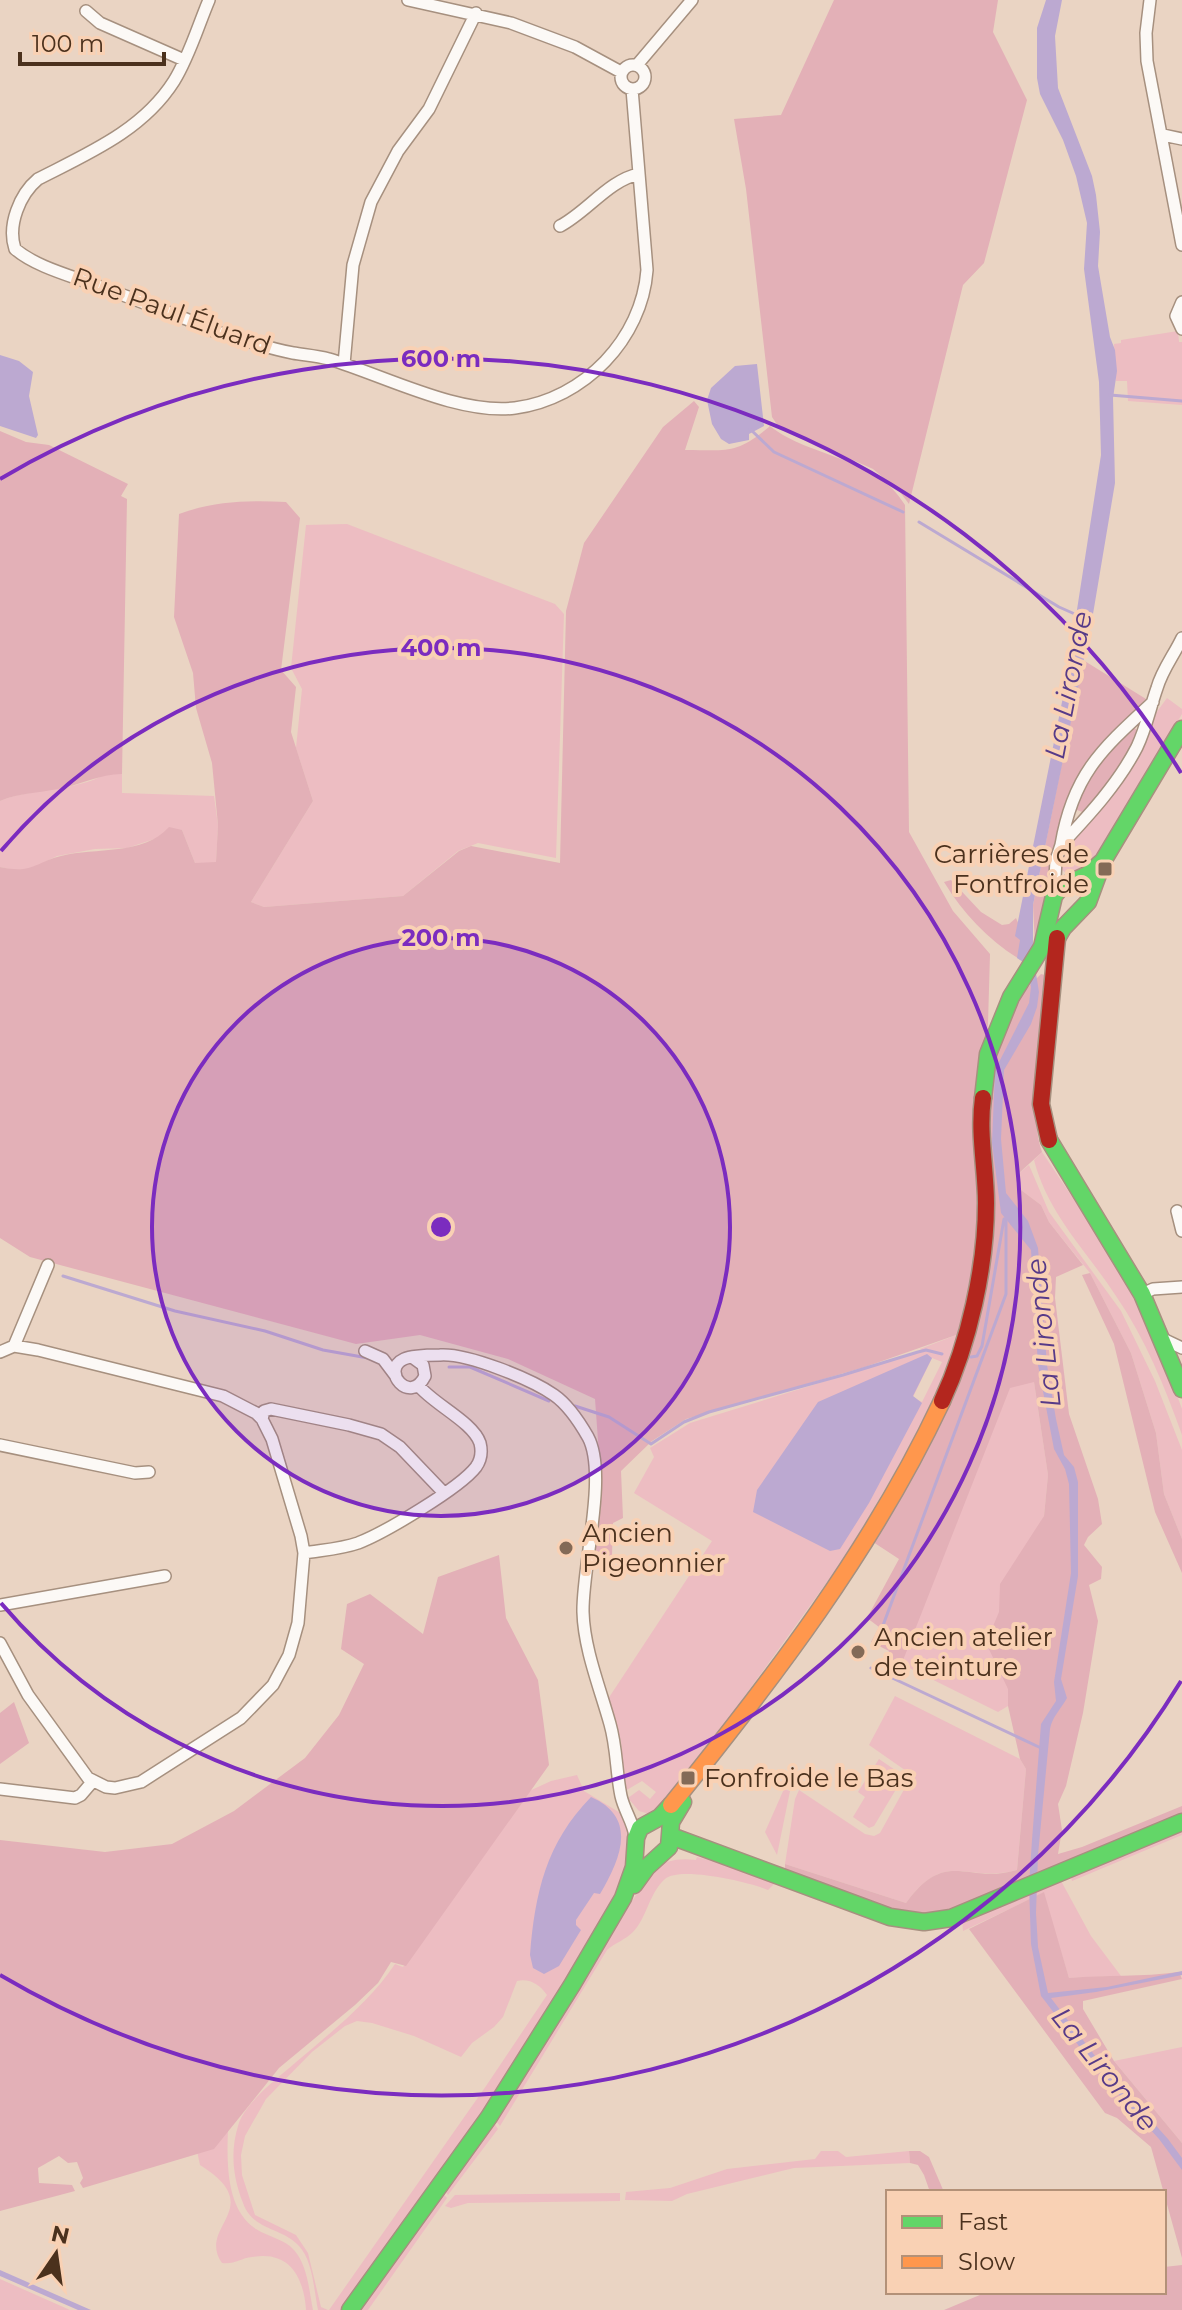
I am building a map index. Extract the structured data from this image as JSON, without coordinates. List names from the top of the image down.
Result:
{
  "streets": {
    "street": ["Rue Paul Éluard"]
  },
  "water": ["La Lironde"],
  "places": {
    "transit": ["Carrières de Fontfroide", "Fonfroide le Bas"],
    "other": ["Ancien Pigeonnier", "Ancien atelier de teinture"]
  },
  "legend": ["Fast", "Slow"],
  "scale_bar": "100 m",
  "north": "top",
  "rings": ["600 m", "400 m", "200 m"]
}
